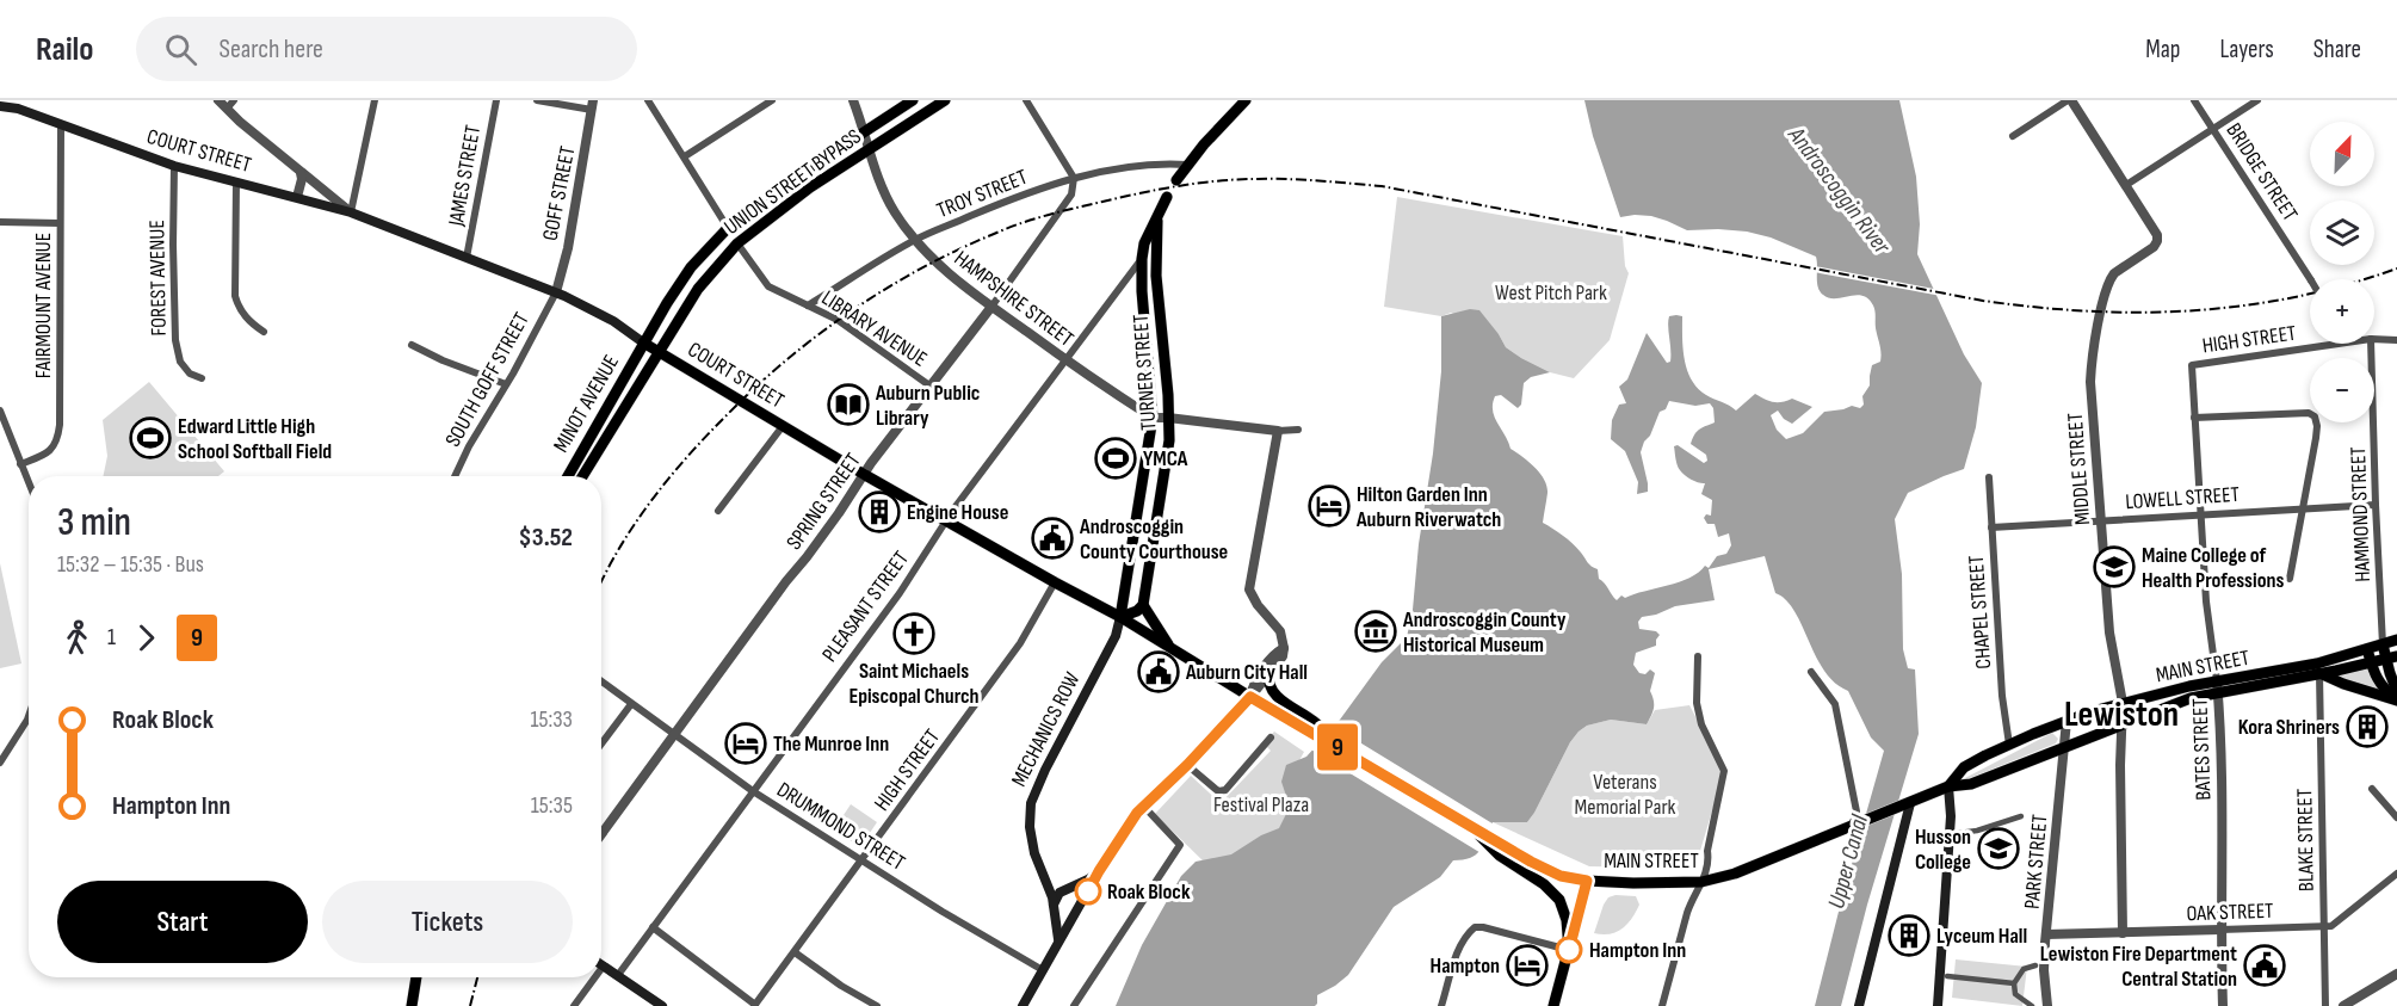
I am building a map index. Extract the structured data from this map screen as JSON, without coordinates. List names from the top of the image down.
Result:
{
  "streets": {
    "main road": [
      "COURT STREET",
      "UNION STREET BYPASS",
      "TURNER STREET",
      "MINOT AVENUE",
      "MAIN STREET",
      "MECHANICS ROW"
    ],
    "street": [
      "BRIDGE STREET",
      "JAMES STREET",
      "GOFF STREET",
      "TROY STREET",
      "FOREST AVENUE",
      "HAMPSHIRE STREET",
      "FAIRMOUNT AVENUE",
      "LIBRARY AVENUE",
      "HIGH STREET",
      "SOUTH GOFF STREET",
      "MIDDLE STREET",
      "LOWELL STREET",
      "SPRING STREET",
      "HAMMOND STREET",
      "PLEASANT STREET",
      "CHAPEL STREET",
      "BATES STREET",
      "DRUMMOND STREET",
      "BLAKE STREET",
      "PARK STREET",
      "OAK STREET"
    ]
  },
  "crossings": [
    ["COURT STREET", "JAMES STREET"],
    ["COURT STREET", "UNION STREET BYPASS"],
    ["COURT STREET", "GOFF STREET"],
    ["COURT STREET", "FOREST AVENUE"],
    ["COURT STREET", "FAIRMOUNT AVENUE"],
    ["COURT STREET", "HIGH STREET"],
    ["COURT STREET", "TURNER STREET"],
    ["COURT STREET", "SOUTH GOFF STREET"],
    ["COURT STREET", "MINOT AVENUE"],
    ["COURT STREET", "SPRING STREET"],
    ["COURT STREET", "PLEASANT STREET"],
    ["COURT STREET", "MAIN STREET"],
    ["COURT STREET", "MECHANICS ROW"],
    ["UNION STREET BYPASS", "HAMPSHIRE STREET"],
    ["UNION STREET BYPASS", "LIBRARY AVENUE"],
    ["UNION STREET BYPASS", "MINOT AVENUE"],
    ["GOFF STREET", "SOUTH GOFF STREET"],
    ["TROY STREET", "HAMPSHIRE STREET"],
    ["TROY STREET", "LIBRARY AVENUE"],
    ["TROY STREET", "SPRING STREET"],
    ["HAMPSHIRE STREET", "TURNER STREET"],
    ["HAMPSHIRE STREET", "SPRING STREET"],
    ["HAMPSHIRE STREET", "PLEASANT STREET"],
    ["LIBRARY AVENUE", "SPRING STREET"],
    ["HIGH STREET", "BATES STREET"],
    ["HIGH STREET", "DRUMMOND STREET"],
    ["TURNER STREET", "PLEASANT STREET"],
    ["TURNER STREET", "MECHANICS ROW"],
    ["MIDDLE STREET", "LOWELL STREET"],
    ["MIDDLE STREET", "MAIN STREET"],
    ["MIDDLE STREET", "OAK STREET"],
    ["LOWELL STREET", "HAMMOND STREET"],
    ["LOWELL STREET", "CHAPEL STREET"],
    ["LOWELL STREET", "BATES STREET"],
    ["SPRING STREET", "DRUMMOND STREET"],
    ["HAMMOND STREET", "MAIN STREET"],
    ["PLEASANT STREET", "DRUMMOND STREET"],
    ["CHAPEL STREET", "MAIN STREET"],
    ["MAIN STREET", "BATES STREET"],
    ["MAIN STREET", "BLAKE STREET"],
    ["MAIN STREET", "PARK STREET"],
    ["BATES STREET", "OAK STREET"],
    ["BLAKE STREET", "OAK STREET"],
    ["PARK STREET", "OAK STREET"]
  ],
  "districts": ["Lewiston"],
  "water": ["Androscoggin River", "Upper Canal"],
  "parks": ["West Pitch Park", "Veterans Memorial Park", "Festival Plaza"],
  "places": {
    "library": ["Auburn Public Library"],
    "sports": ["Edward Little High School Softball Field", "YMCA"],
    "hotel": ["Hilton Garden Inn Auburn Riverwatch", "The Munroe Inn", "Hampton"],
    "building": ["Engine House", "Kora Shriners", "Lyceum Hall"],
    "public building": ["Androscoggin County Courthouse", "Auburn City Hall", "Lewiston Fire Department Central Station"],
    "school or university": ["Maine College of Health Professions", "Husson College"],
    "museum": ["Androscoggin County Historical Museum"],
    "church": ["Saint Michaels Episcopal Church"],
    "other": ["Roak Block", "Hampton Inn"]
  },
  "lines": ["bus line 9"],
  "north": "top right",
  "page": {
    "header": "Railo",
    "search": "Search here",
    "nav": ["Map", "Layers", "Share"],
    "on_map": "9",
    "map_buttons": ["+", "−"],
    "heading": ["3 min", "15:32 – 15:35 · Bus", "$3.52"],
    "legs": ["1", "9"],
    "list": [
      {
        "name": "Roak Block",
        "value": "15:33"
      },
      {
        "name": "Hampton Inn",
        "value": "15:35"
      }
    ],
    "buttons": ["Start", "Tickets"]
  }
}
